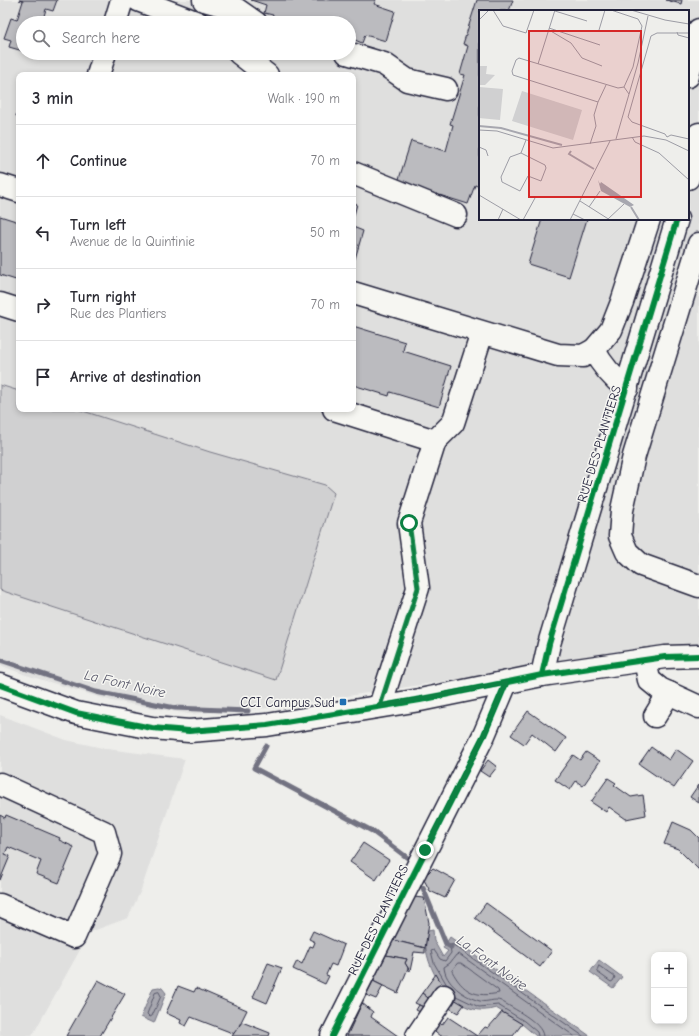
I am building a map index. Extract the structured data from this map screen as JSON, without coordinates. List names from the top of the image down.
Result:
{
  "streets": {
    "street": ["RUE DES PLANTIERS"]
  },
  "water": ["La Font Noire"],
  "places": {
    "transit": ["CCI Campus Sud"]
  },
  "page": {
    "search": "Search here",
    "heading": ["3 min", "Walk · 190 m"],
    "list": [
      ["Continue", "70 m"],
      ["Turn left", "Avenue de la Quintinie", "50 m"],
      ["Turn right", "Rue des Plantiers", "70 m"],
      "Arrive at destination"
    ],
    "map_buttons": ["+", "−"]
  }
}
